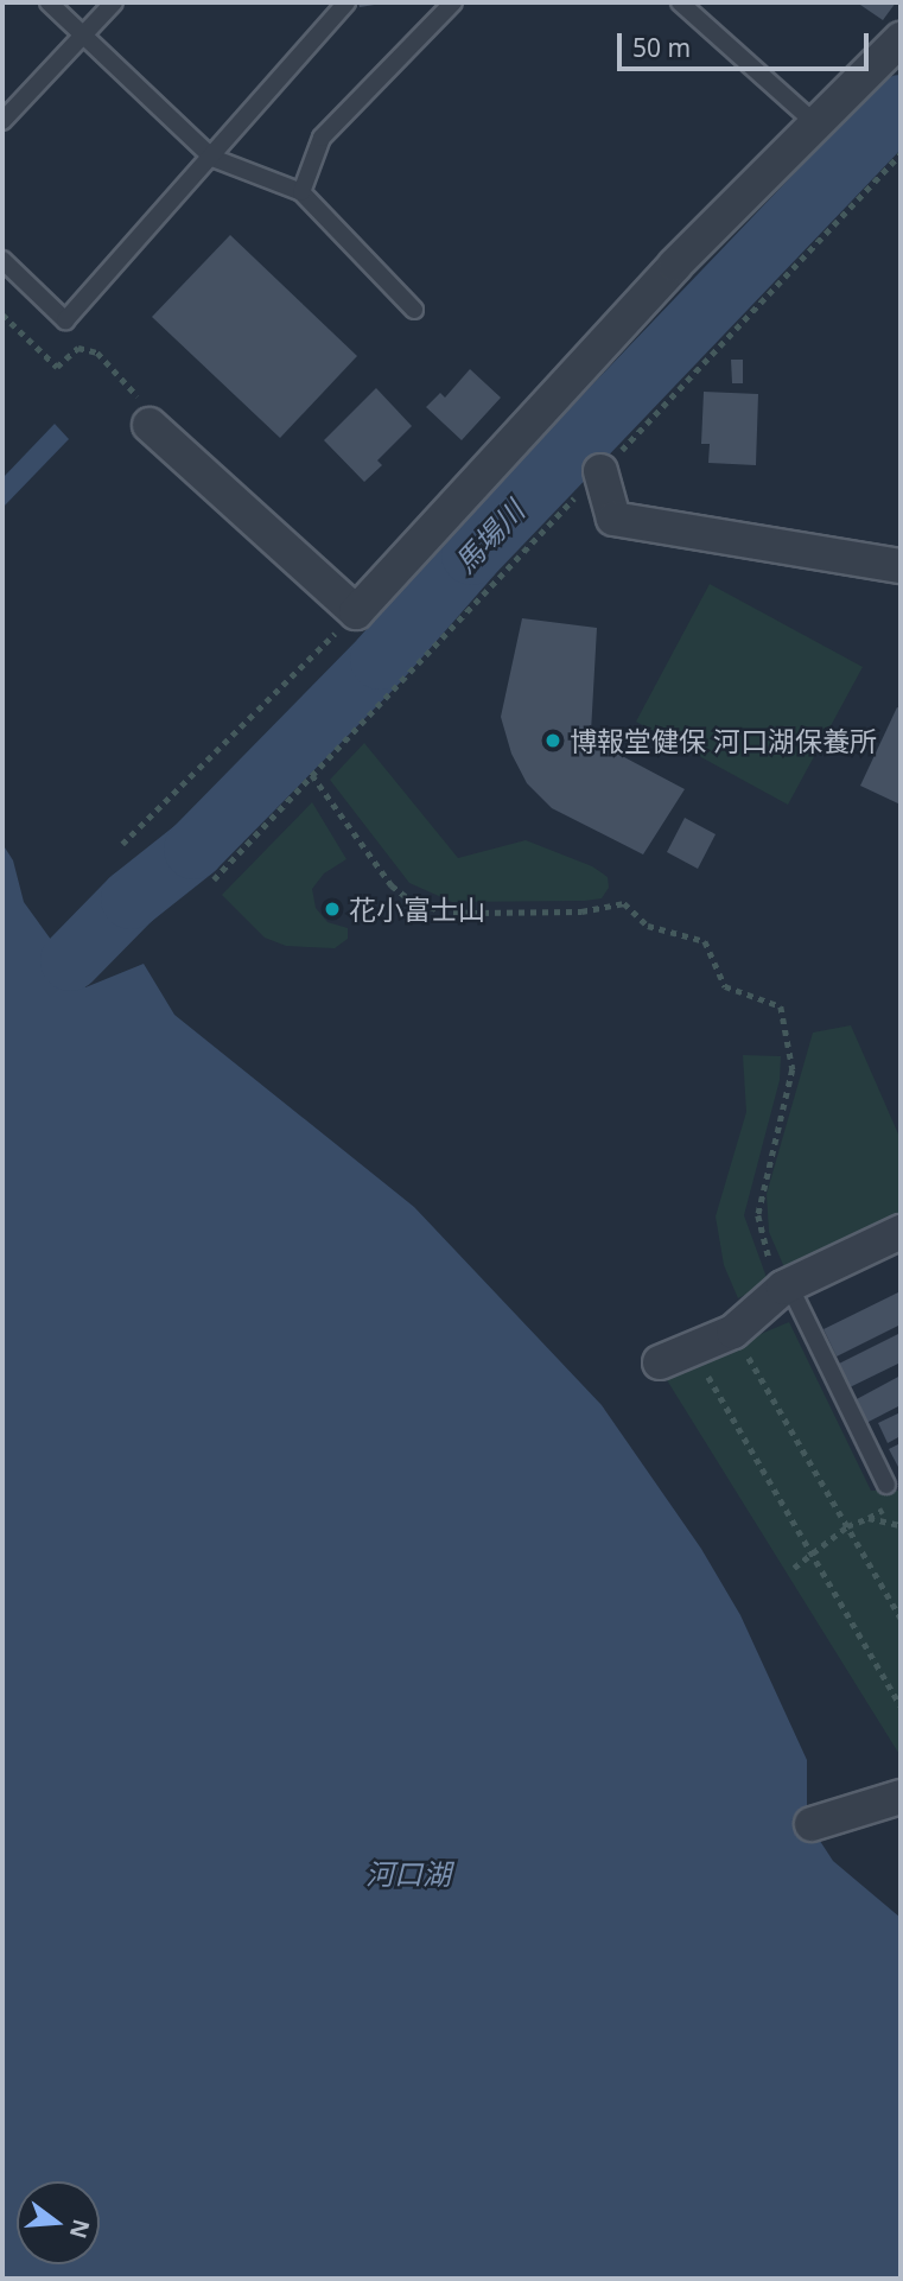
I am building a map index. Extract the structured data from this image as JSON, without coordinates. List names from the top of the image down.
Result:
{
  "water": ["馬場川", "河口湖"],
  "places": ["博報堂健保 河口湖保養所", "花小富士山"],
  "scale_bar": "50 m",
  "north": "right"
}
